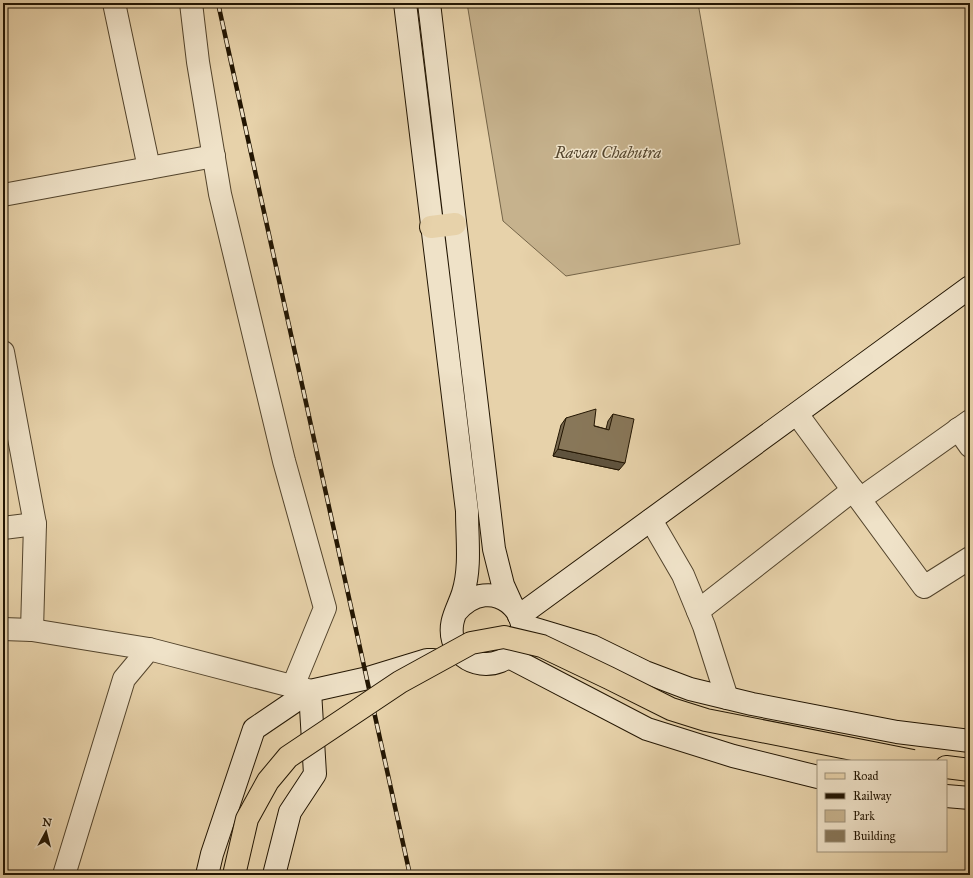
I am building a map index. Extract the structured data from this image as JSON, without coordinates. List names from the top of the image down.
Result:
{
  "parks": ["Ravan Chabutra"],
  "legend": [
    "Road",
    "Railway",
    "Park",
    "Building"
  ],
  "north": "top"
}
